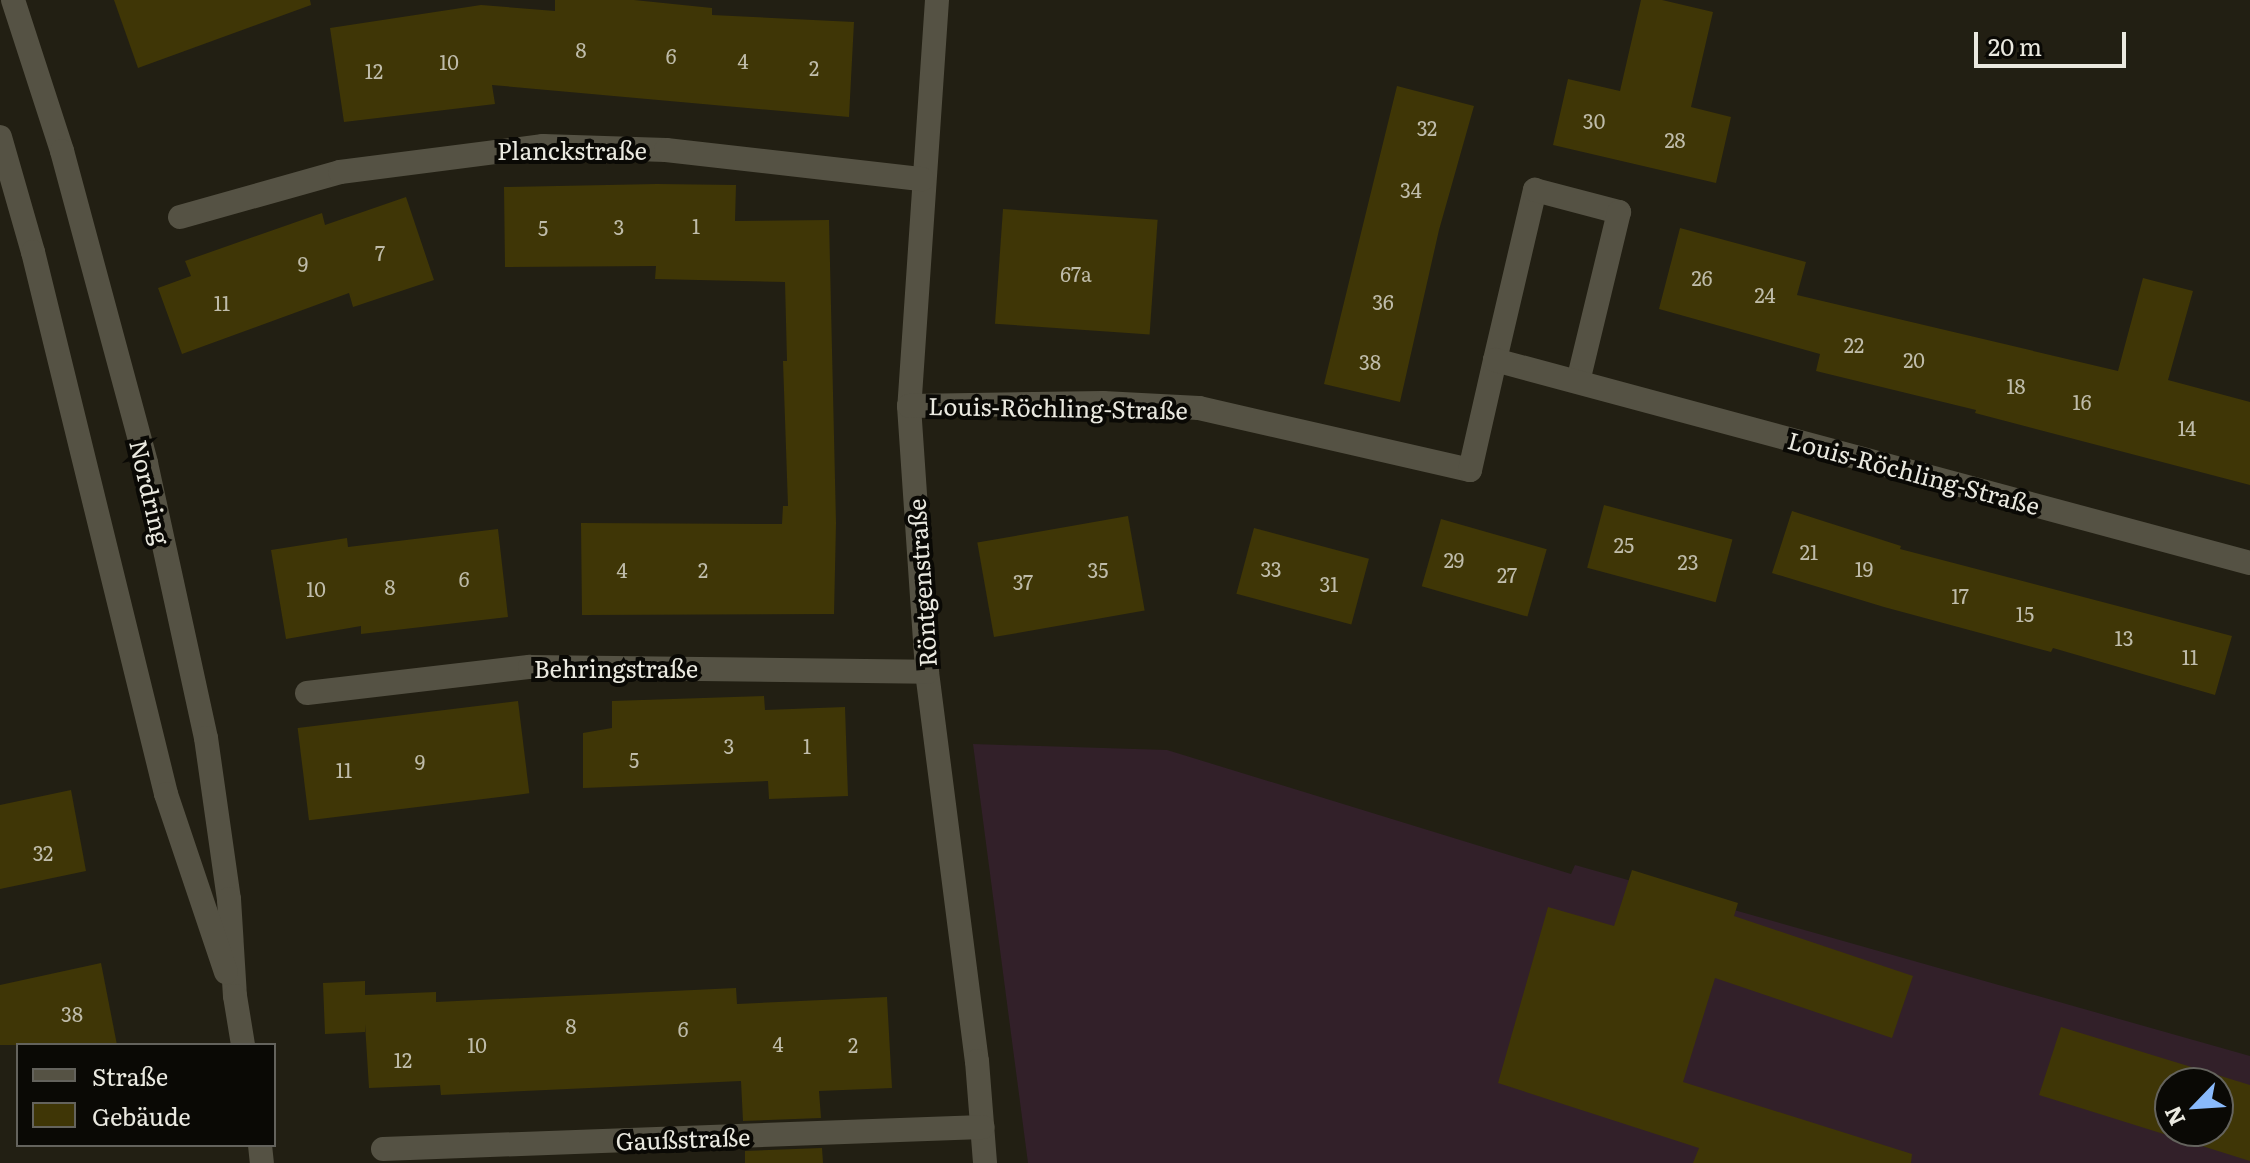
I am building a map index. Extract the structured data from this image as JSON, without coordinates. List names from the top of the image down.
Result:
{
  "streets": {
    "street": [
      "Planckstraße",
      "Louis-Röchling-Straße",
      "Nordring",
      "Röntgenstraße",
      "Behringstraße",
      "Gaußstraße"
    ]
  },
  "crossings": [
    ["Planckstraße", "Röntgenstraße"],
    ["Louis-Röchling-Straße", "Röntgenstraße"],
    ["Röntgenstraße", "Behringstraße"],
    ["Röntgenstraße", "Gaußstraße"]
  ],
  "house_numbers": [
    "8",
    "6",
    "4",
    "10",
    "2",
    "12",
    "30",
    "32",
    "28",
    "34",
    "1",
    "3",
    "5",
    "7",
    "9",
    "67a",
    "26",
    "24",
    "36",
    "11",
    "22",
    "20",
    "38",
    "18",
    "16",
    "14",
    "25",
    "21",
    "29",
    "23",
    "33",
    "19",
    "4",
    "2",
    "35",
    "27",
    "6",
    "37",
    "31",
    "8",
    "10",
    "17",
    "15",
    "13",
    "11",
    "3",
    "1",
    "5",
    "9",
    "11",
    "32",
    "38",
    "8",
    "6",
    "4",
    "10",
    "2",
    "12"
  ],
  "legend": ["Straße", "Gebäude"],
  "scale_bar": "20 m",
  "north": "bottom left"
}
